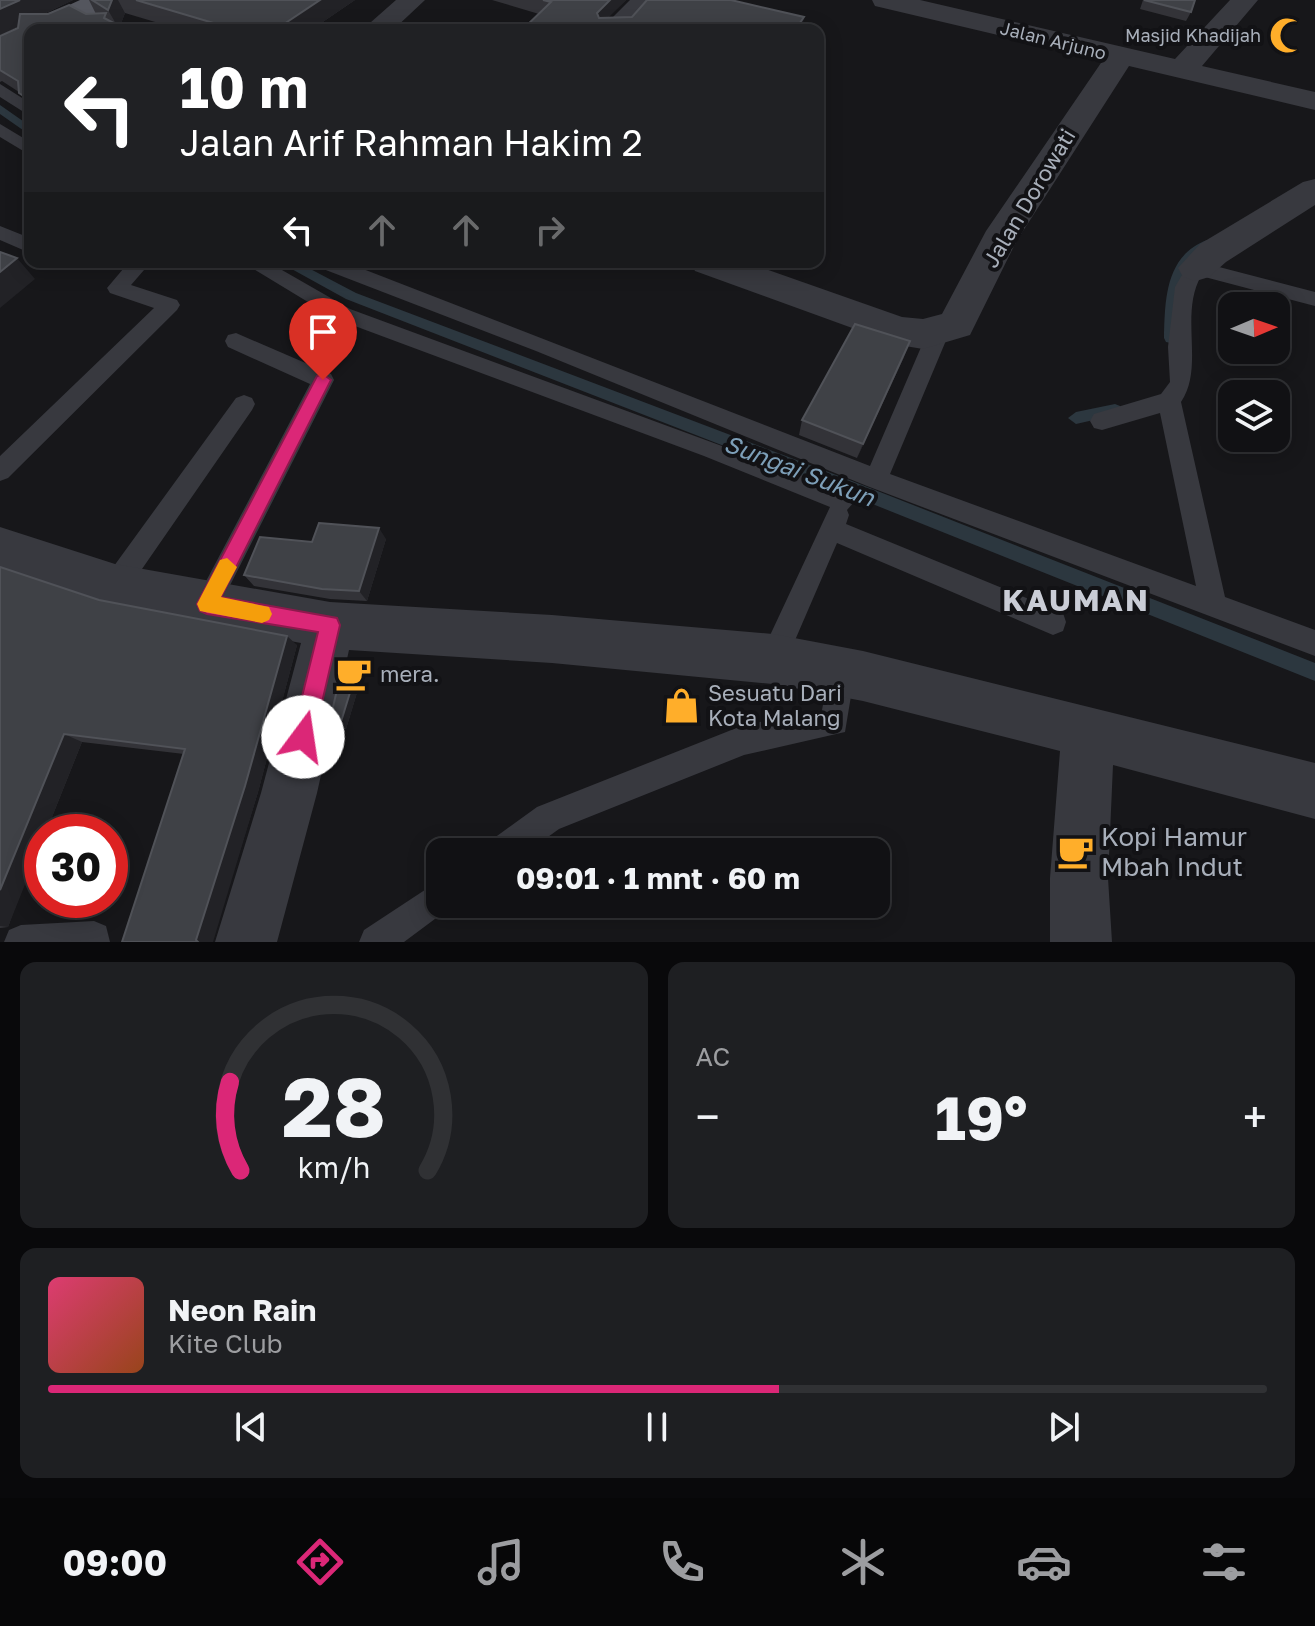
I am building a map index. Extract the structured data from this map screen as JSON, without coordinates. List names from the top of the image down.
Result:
{
  "streets": {
    "street": ["Jalan Arjuno", "Jalan Dorowati"]
  },
  "crossings": [
    ["Jalan Arjuno", "Jalan Dorowati"]
  ],
  "districts": ["KAUMAN"],
  "water": ["Sungai Sukun"],
  "places": {
    "mosque": ["Masjid Khadijah"],
    "cafe": ["mera.", "Kopi Hamur Mbah Indut"],
    "shop": ["Sesuatu Dari Kota Malang"]
  },
  "north": "right",
  "page": {
    "turn": ["10 m", "Jalan Arif Rahman Hakim 2"],
    "limit": "30",
    "trip": "09:01 · 1 mnt · 60 m",
    "tile": "AC",
    "heat": ["−", "19°", "+"],
    "song": ["Neon Rain", "Kite Club"],
    "tabs": "09:00",
    "gauge": ["28", "km/h"]
  }
}
